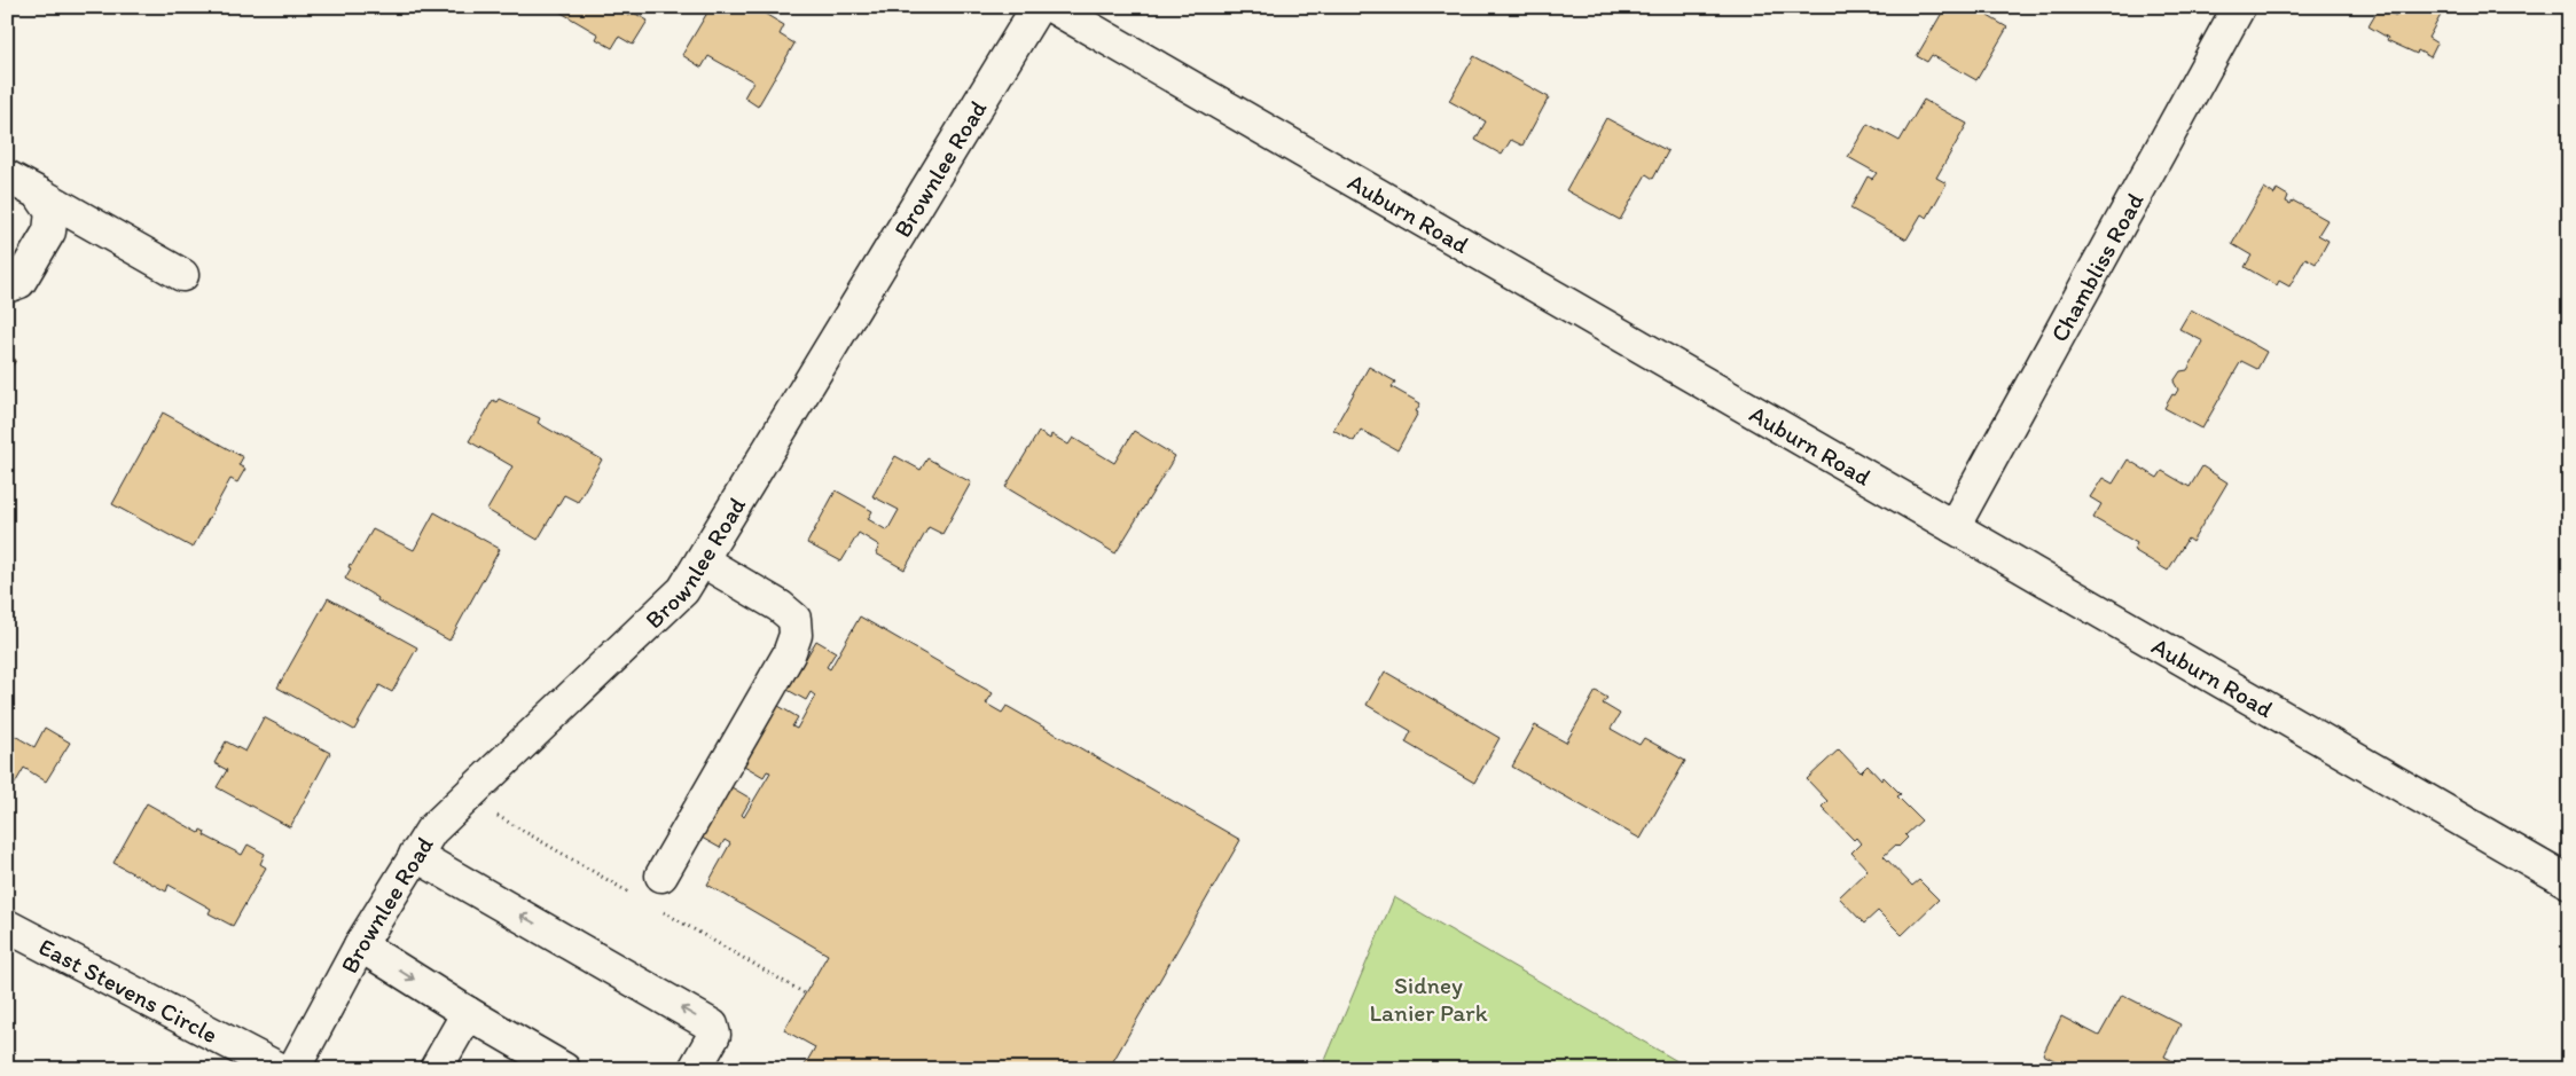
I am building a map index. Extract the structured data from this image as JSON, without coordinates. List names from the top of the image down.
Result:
{
  "streets": {
    "street": [
      "Brownlee Road",
      "Auburn Road",
      "Chambliss Road",
      "East Stevens Circle"
    ]
  },
  "crossings": [
    ["Auburn Road", "Chambliss Road"]
  ],
  "parks": ["Sidney Lanier Park"]
}
